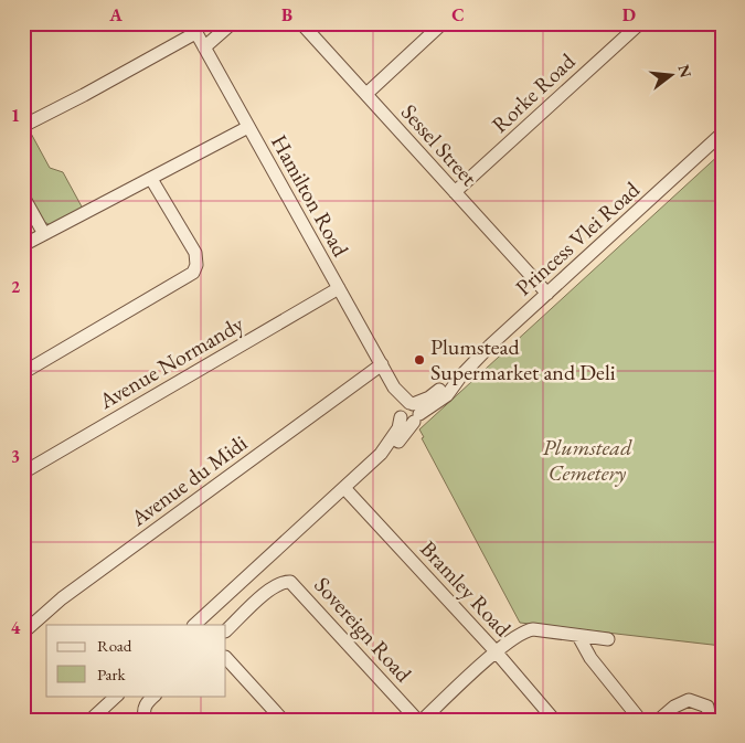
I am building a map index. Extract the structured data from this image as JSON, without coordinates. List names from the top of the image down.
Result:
{
  "streets": {
    "street": [
      "Rorke Road",
      "Sessel Street",
      "Hamilton Road",
      "Princess Vlei Road",
      "Avenue Normandy",
      "Avenue du Midi",
      "Bramley Road",
      "Sovereign Road"
    ]
  },
  "crossings": [
    ["Rorke Road", "Sessel Street"],
    ["Sessel Street", "Princess Vlei Road"],
    ["Hamilton Road", "Princess Vlei Road"],
    ["Hamilton Road", "Avenue Normandy"],
    ["Hamilton Road", "Avenue du Midi"],
    ["Princess Vlei Road", "Bramley Road"]
  ],
  "parks": ["Plumstead Cemetery"],
  "places": ["Plumstead Supermarket and Deli"],
  "legend": ["Road", "Park"],
  "north": "right",
  "grid": {
    "columns": [
      "A",
      "B",
      "C",
      "D"
    ],
    "rows": [
      "1",
      "2",
      "3",
      "4"
    ]
  }
}
